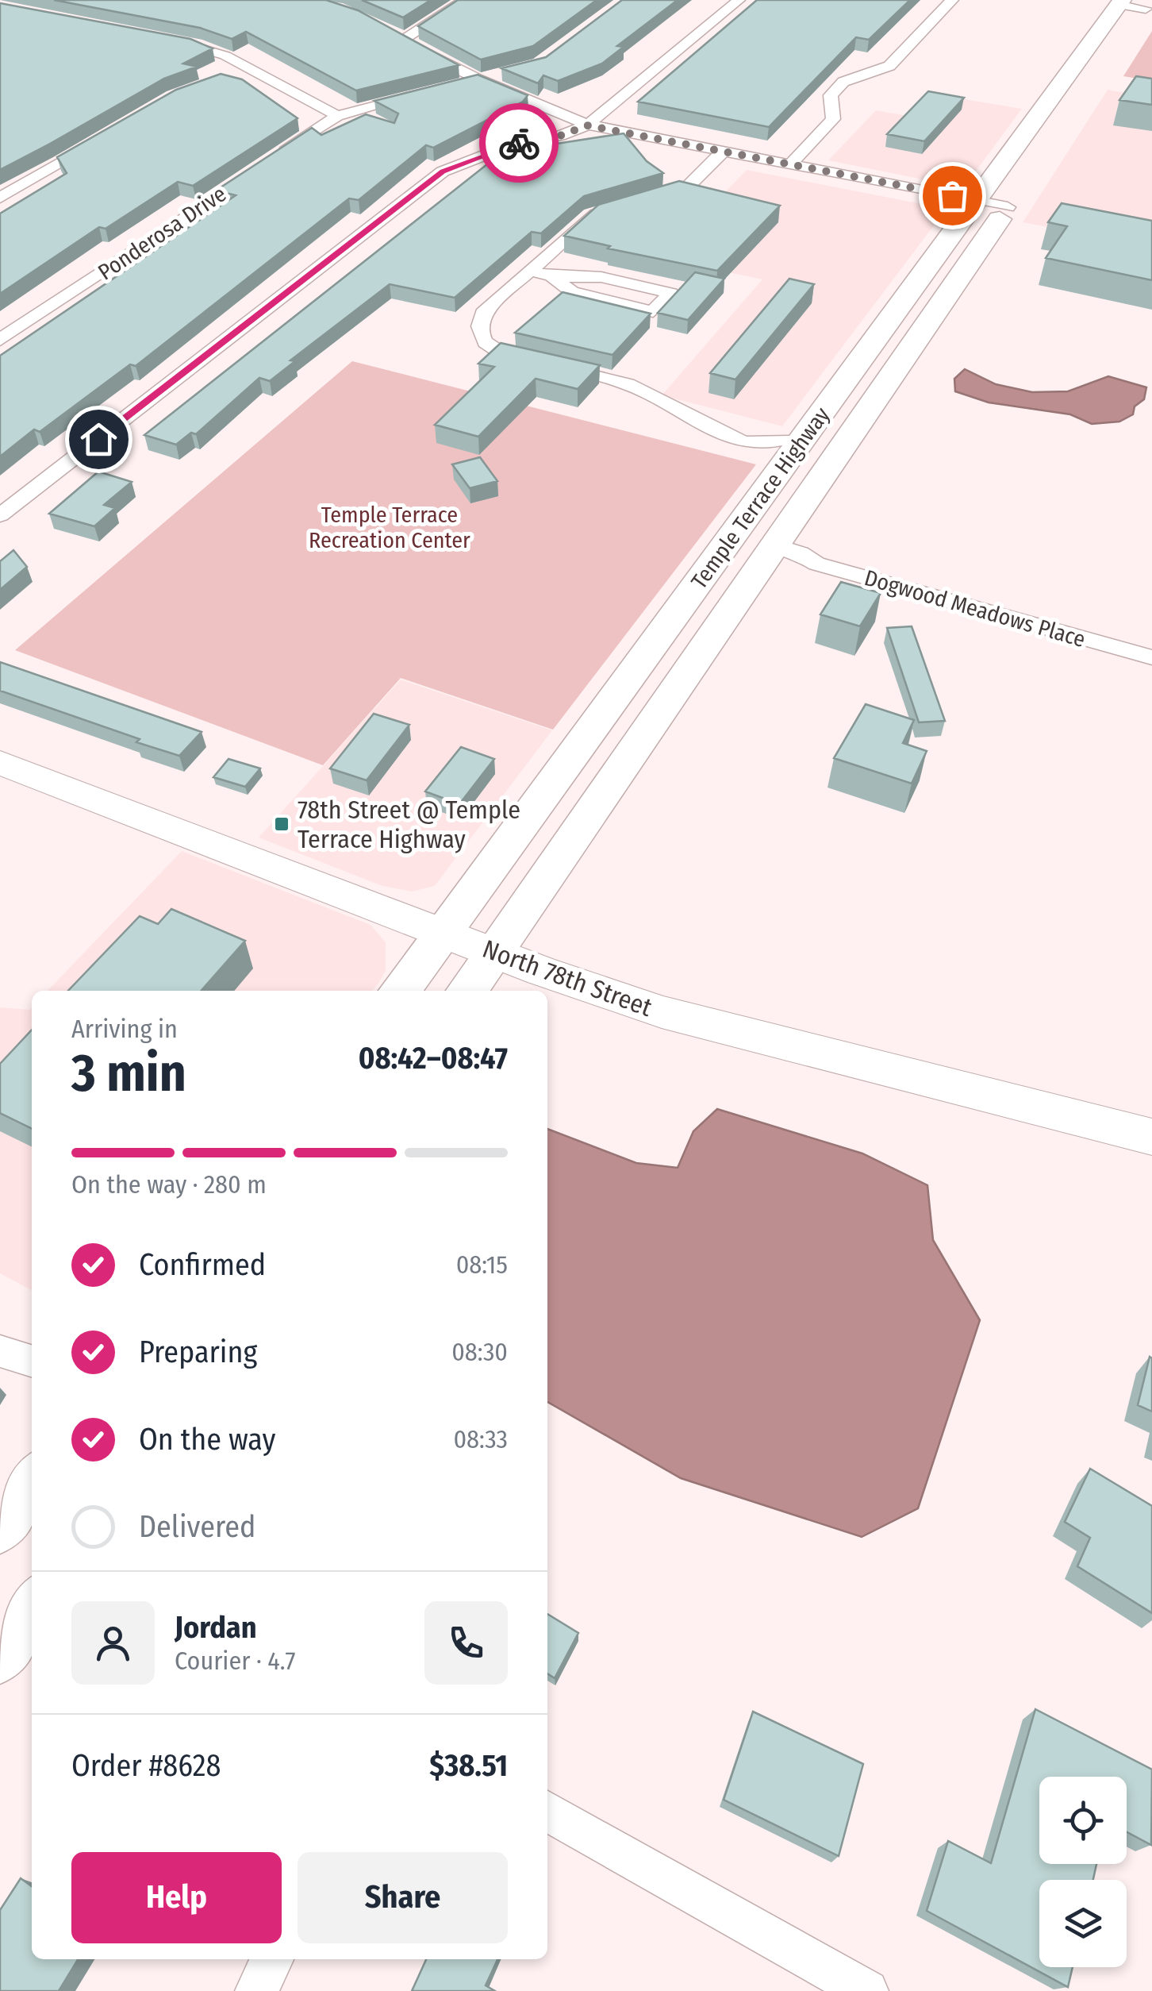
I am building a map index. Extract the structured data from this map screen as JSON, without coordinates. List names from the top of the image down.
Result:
{
  "streets": {
    "main road": ["Temple Terrace Highway"],
    "street": ["Ponderosa Drive", "Dogwood Meadows Place", "North 78th Street"]
  },
  "crossings": [
    ["Temple Terrace Highway", "Dogwood Meadows Place"],
    ["Temple Terrace Highway", "North 78th Street"]
  ],
  "parks": ["Temple Terrace Recreation Center"],
  "places": {
    "transit": ["78th Street @ Temple Terrace Highway"]
  },
  "page": {
    "heading": ["3 min", "Arriving in", "08:42–08:47"],
    "panel": [
      "Jordan",
      "Courier · 4.7",
      "Order #8628",
      "$38.51"
    ],
    "bar": "On the way · 280 m",
    "list": [
      ["Confirmed", "08:15"],
      ["Preparing", "08:30"],
      ["On the way", "08:33"],
      "Delivered"
    ],
    "buttons": ["Help", "Share"]
  }
}
